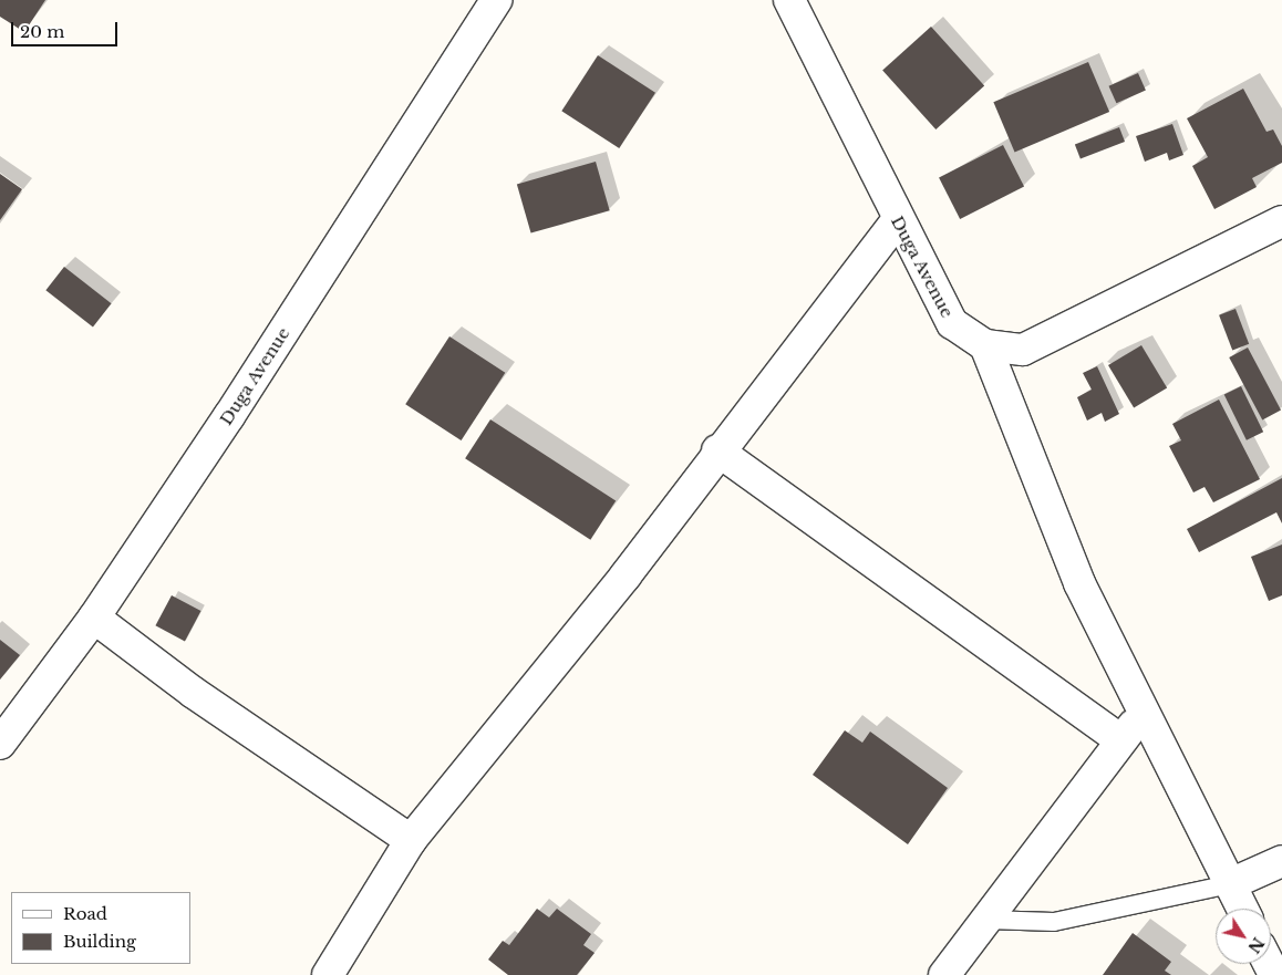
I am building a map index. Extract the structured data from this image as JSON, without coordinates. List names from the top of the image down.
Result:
{
  "streets": {
    "street": ["Duga Avenue"]
  },
  "legend": ["Road", "Building"],
  "scale_bar": "20 m",
  "north": "bottom right"
}
